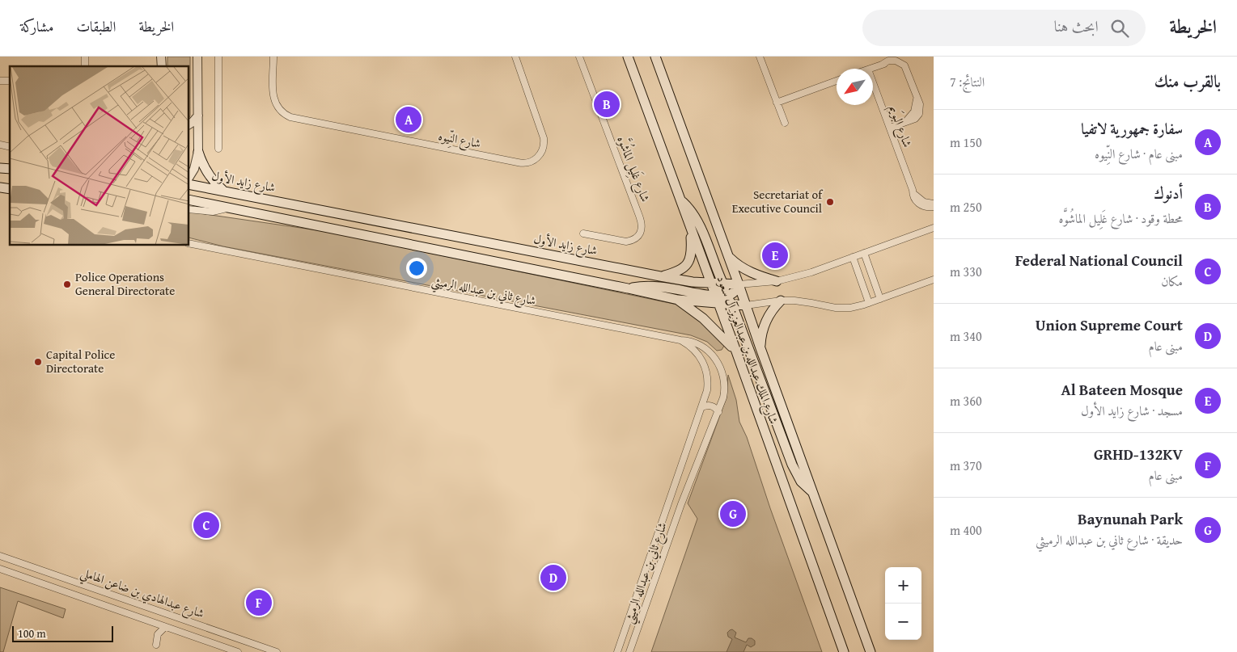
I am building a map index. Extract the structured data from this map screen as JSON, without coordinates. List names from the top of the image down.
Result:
{
  "streets": {
    "main road": ["شارع زايد الأول", "شارع الملك عبدالله بن عبدالعزيز آل سعود"],
    "street": [
      "شارع البوَيم",
      "شارع النِّيوه",
      "شارع غَلِيل الماشُوَّه",
      "شارع ثاني بن عبدالله الرميثي",
      "شارع عبدالهادي بن ضاعن الهاملي"
    ]
  },
  "crossings": [
    ["شارع زايد الأول", "شارع الملك عبدالله بن عبدالعزيز آل سعود"]
  ],
  "places": ["Secretariat of Executive Council", "Police Operations General Directorate", "Capital Police Directorate"],
  "scale_bar": "100 m",
  "north": "bottom left",
  "page": {
    "header": "الخريطة",
    "search": "ابحث هنا",
    "nav": ["الخريطة", "الطبقات", "مشاركة"],
    "heading": ["بالقرب منك", "النتائج: 7"],
    "pins": [
      "B",
      "A",
      "E",
      "G",
      "C",
      "D",
      "F"
    ],
    "list": [
      {
        "mark": "A",
        "name": "سفارة جمهورية لاتفيا",
        "note": "مبنى عام · شارع النِّيوه",
        "value": "150 m"
      },
      {
        "mark": "B",
        "name": "أدنوك",
        "note": "محطة وقود · شارع غَلِيل الماشُوَّه",
        "value": "250 m"
      },
      {
        "mark": "C",
        "name": "Federal National Council",
        "note": "مكان",
        "value": "330 m"
      },
      {
        "mark": "D",
        "name": "Union Supreme Court",
        "note": "مبنى عام",
        "value": "340 m"
      },
      {
        "mark": "E",
        "name": "Al Bateen Mosque",
        "note": "مسجد · شارع زايد الأول",
        "value": "360 m"
      },
      {
        "mark": "F",
        "name": "GRHD-132KV",
        "note": "مبنى عام",
        "value": "370 m"
      },
      {
        "mark": "G",
        "name": "Baynunah Park",
        "note": "حديقة · شارع ثاني بن عبدالله الرميثي",
        "value": "400 m"
      }
    ],
    "map_buttons": ["+", "−"],
    "scale": "100 m"
  }
}
